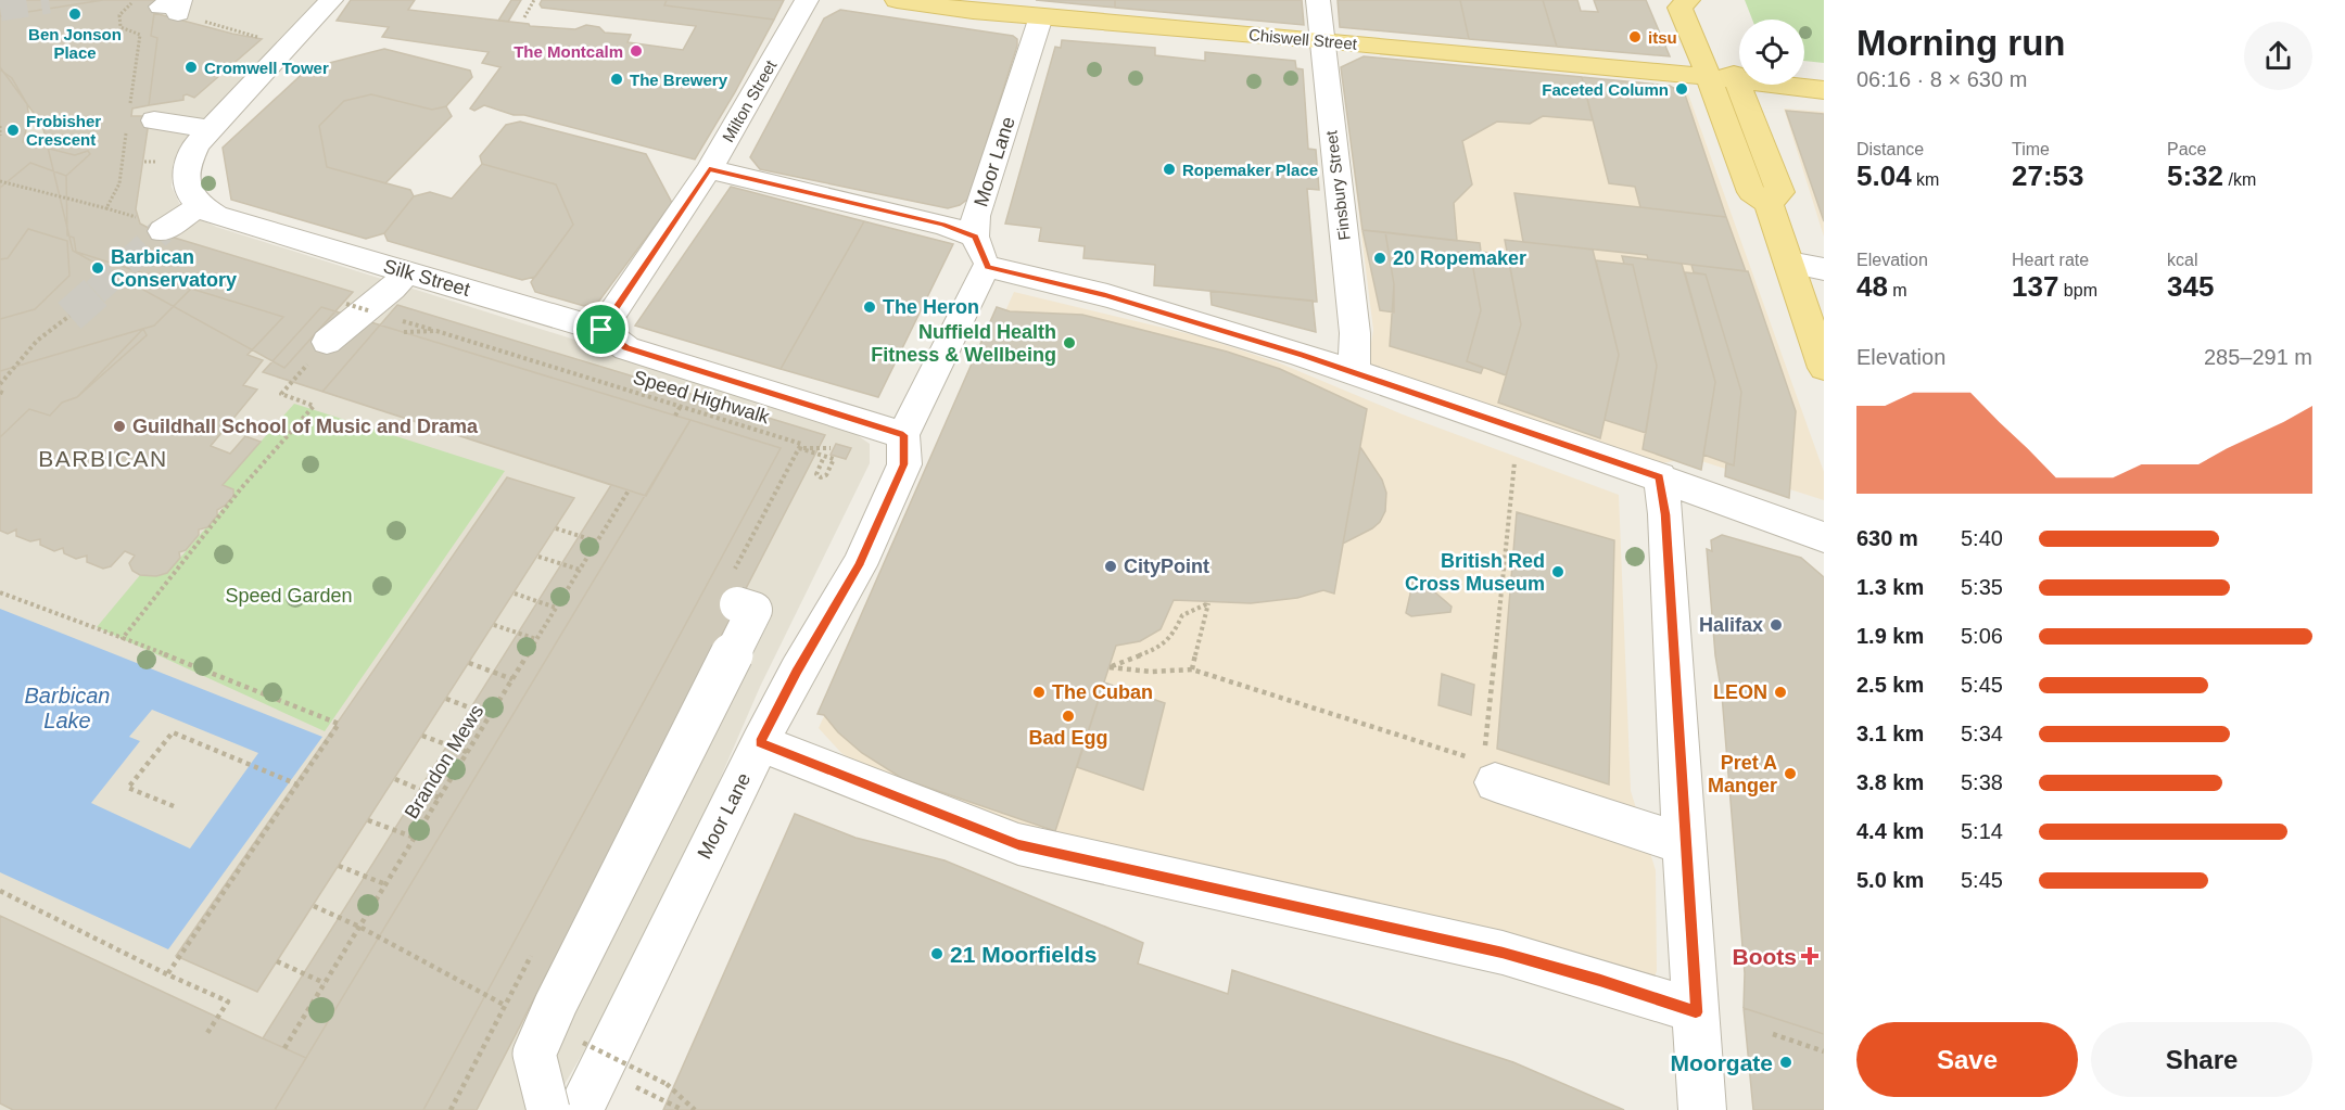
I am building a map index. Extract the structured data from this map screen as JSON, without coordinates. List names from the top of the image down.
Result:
{
  "streets": {
    "main road": ["Chiswell Street"],
    "street": [
      "Milton Street",
      "Moor Lane",
      "Finsbury Street",
      "Silk Street"
    ],
    "path": ["Speed Highwalk", "Brandon Mews"]
  },
  "crossings": [
    ["Chiswell Street", "Moor Lane"],
    ["Chiswell Street", "Finsbury Street"],
    ["Milton Street", "Silk Street"],
    ["Moor Lane", "Silk Street"]
  ],
  "districts": ["BARBICAN"],
  "water": ["Barbican Lake"],
  "parks": ["Speed Garden"],
  "places": {
    "other": [
      "Ben Jonson Place",
      "itsu",
      "The Montcalm",
      "Cromwell Tower",
      "The Brewery",
      "Faceted Column",
      "Frobisher Crescent",
      "Ropemaker Place",
      "20 Ropemaker",
      "Barbican Conservatory",
      "The Heron",
      "Nuffield Health Fitness & Wellbeing",
      "Guildhall School of Music and Drama",
      "CityPoint",
      "British Red Cross Museum",
      "Halifax",
      "The Cuban",
      "LEON",
      "Bad Egg",
      "Pret A Manger",
      "21 Moorfields",
      "Moorgate"
    ],
    "health": ["Boots"]
  },
  "page": {
    "heading": ["Morning run", "06:16 · 8 × 630 m"],
    "stats": [
      ["Distance", "5.04 km"],
      ["Time", "27:53"],
      ["Pace", "5:32 /km"],
      ["Elevation", "48 m"],
      ["Heart rate", "137 bpm"],
      ["kcal", "345"]
    ],
    "chart": ["Elevation", "285–291 m"],
    "list": [
      {
        "name": "630 m",
        "note": "5:40"
      },
      {
        "name": "1.3 km",
        "note": "5:35"
      },
      {
        "name": "1.9 km",
        "note": "5:06"
      },
      {
        "name": "2.5 km",
        "note": "5:45"
      },
      {
        "name": "3.1 km",
        "note": "5:34"
      },
      {
        "name": "3.8 km",
        "note": "5:38"
      },
      {
        "name": "4.4 km",
        "note": "5:14"
      },
      {
        "name": "5.0 km",
        "note": "5:45"
      }
    ],
    "buttons": ["Save", "Share"]
  }
}
